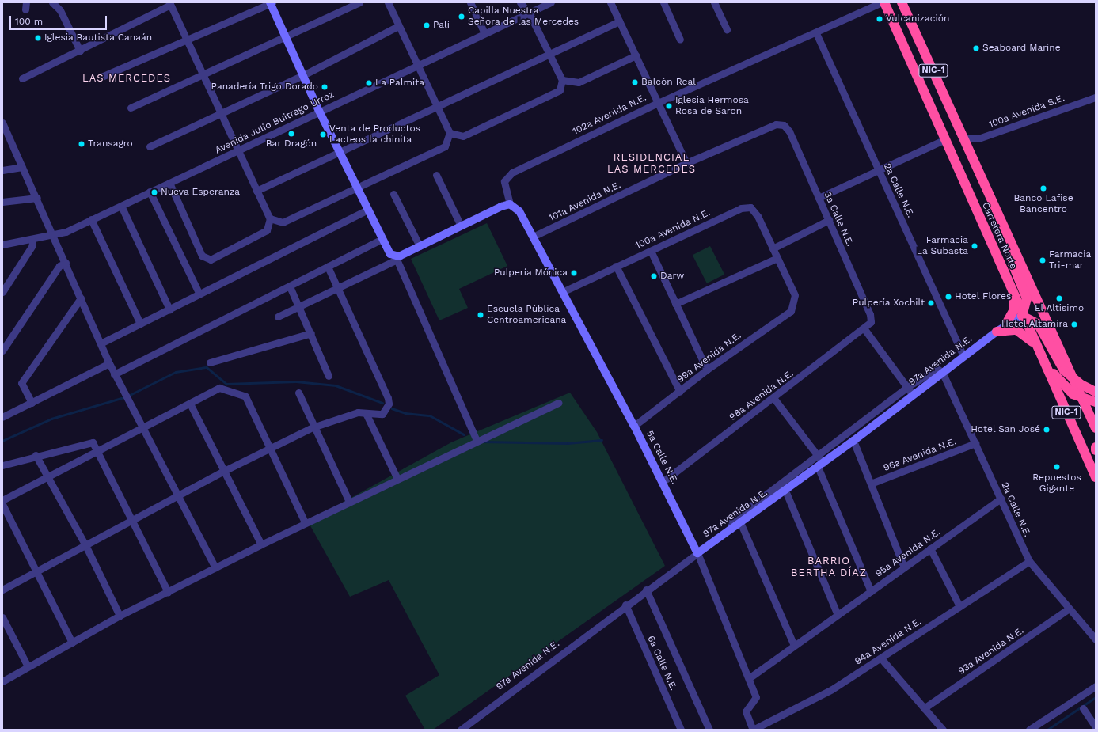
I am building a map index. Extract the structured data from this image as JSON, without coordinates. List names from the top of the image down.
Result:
{
  "streets": {
    "highway": ["NIC-1", "Carretera Norte"],
    "street": [
      "100a Avenida S.E.",
      "102a Avenida N.E.",
      "Avenida Julio Buitrago Urroz",
      "2a Calle N.E.",
      "101a Avenida N.E.",
      "3a Calle N.E.",
      "100a Avenida N.E.",
      "99a Avenida N.E.",
      "97a Avenida N.E.",
      "98a Avenida N.E.",
      "96a Avenida N.E.",
      "5a Calle N.E.",
      "95a Avenida N.E.",
      "94a Avenida N.E.",
      "93a Avenida N.E.",
      "6a Calle N.E."
    ]
  },
  "crossings": [
    ["100a Avenida S.E.", "Carretera Norte"],
    ["102a Avenida N.E.", "2a Calle N.E."],
    ["102a Avenida N.E.", "5a Calle N.E."],
    ["2a Calle N.E.", "97a Avenida N.E."],
    ["2a Calle N.E.", "96a Avenida N.E."],
    ["2a Calle N.E.", "95a Avenida N.E."],
    ["2a Calle N.E.", "94a Avenida N.E."],
    ["2a Calle N.E.", "93a Avenida N.E."],
    ["101a Avenida N.E.", "3a Calle N.E."],
    ["101a Avenida N.E.", "5a Calle N.E."],
    ["3a Calle N.E.", "98a Avenida N.E."],
    ["100a Avenida N.E.", "5a Calle N.E."],
    ["Carretera Norte", "97a Avenida N.E."],
    ["99a Avenida N.E.", "5a Calle N.E."],
    ["97a Avenida N.E.", "5a Calle N.E."],
    ["97a Avenida N.E.", "6a Calle N.E."],
    ["98a Avenida N.E.", "5a Calle N.E."],
    ["5a Calle N.E.", "95a Avenida N.E."],
    ["5a Calle N.E.", "94a Avenida N.E."]
  ],
  "districts": ["LAS MERCEDES", "RESIDENCIAL LAS MERCEDES", "BARRIO BERTHA DÍAZ"],
  "places": [
    "Capilla Nuestra Señora de las Mercedes",
    "Vulcanización",
    "Palí",
    "Iglesia Bautista Canaán",
    "Seaboard Marine",
    "Balcón Real",
    "La Palmita",
    "Panadería Trigo Dorado",
    "Iglesia Hermosa Rosa de Saron",
    "Bar Dragón",
    "Venta de Productos Lacteos la chinita",
    "Transagro",
    "Banco Lafise Bancentro",
    "Nueva Esperanza",
    "Farmacia La Subasta",
    "Farmacia Tri-mar",
    "Pulpería Mónica",
    "Darw",
    "Hotel Flores",
    "El Altisimo",
    "Pulpería Xochilt",
    "Escuela Pública Centroamericana",
    "Hotel Altamira",
    "Hotel San José",
    "Repuestos Gigante"
  ],
  "scale_bar": "100 m"
}
